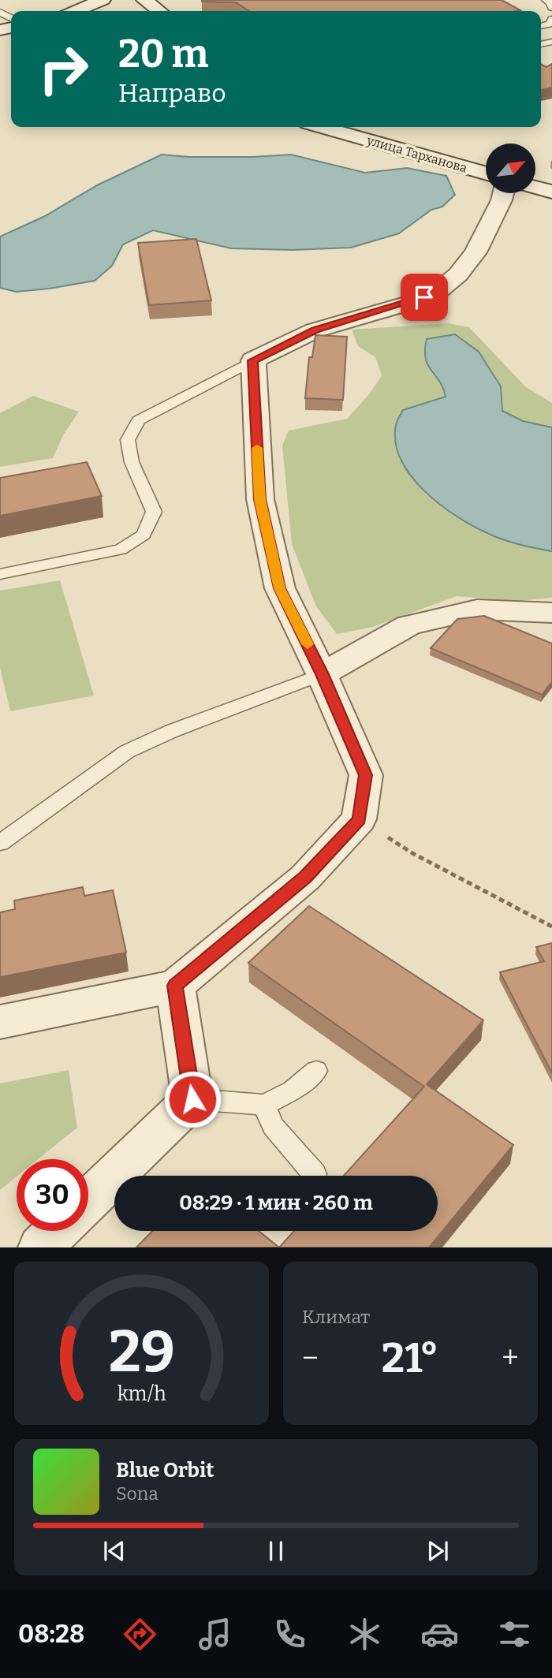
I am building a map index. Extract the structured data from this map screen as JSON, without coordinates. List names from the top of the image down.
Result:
{
  "streets": {
    "street": ["улица Тарханова"]
  },
  "north": "top right",
  "page": {
    "turn": ["20 m", "Направо"],
    "limit": "30",
    "trip": "08:29 · 1 мин · 260 m",
    "tile": "Климат",
    "heat": ["−", "21°", "+"],
    "song": ["Blue Orbit", "Sona"],
    "tabs": "08:28",
    "gauge": ["29", "km/h"]
  }
}
